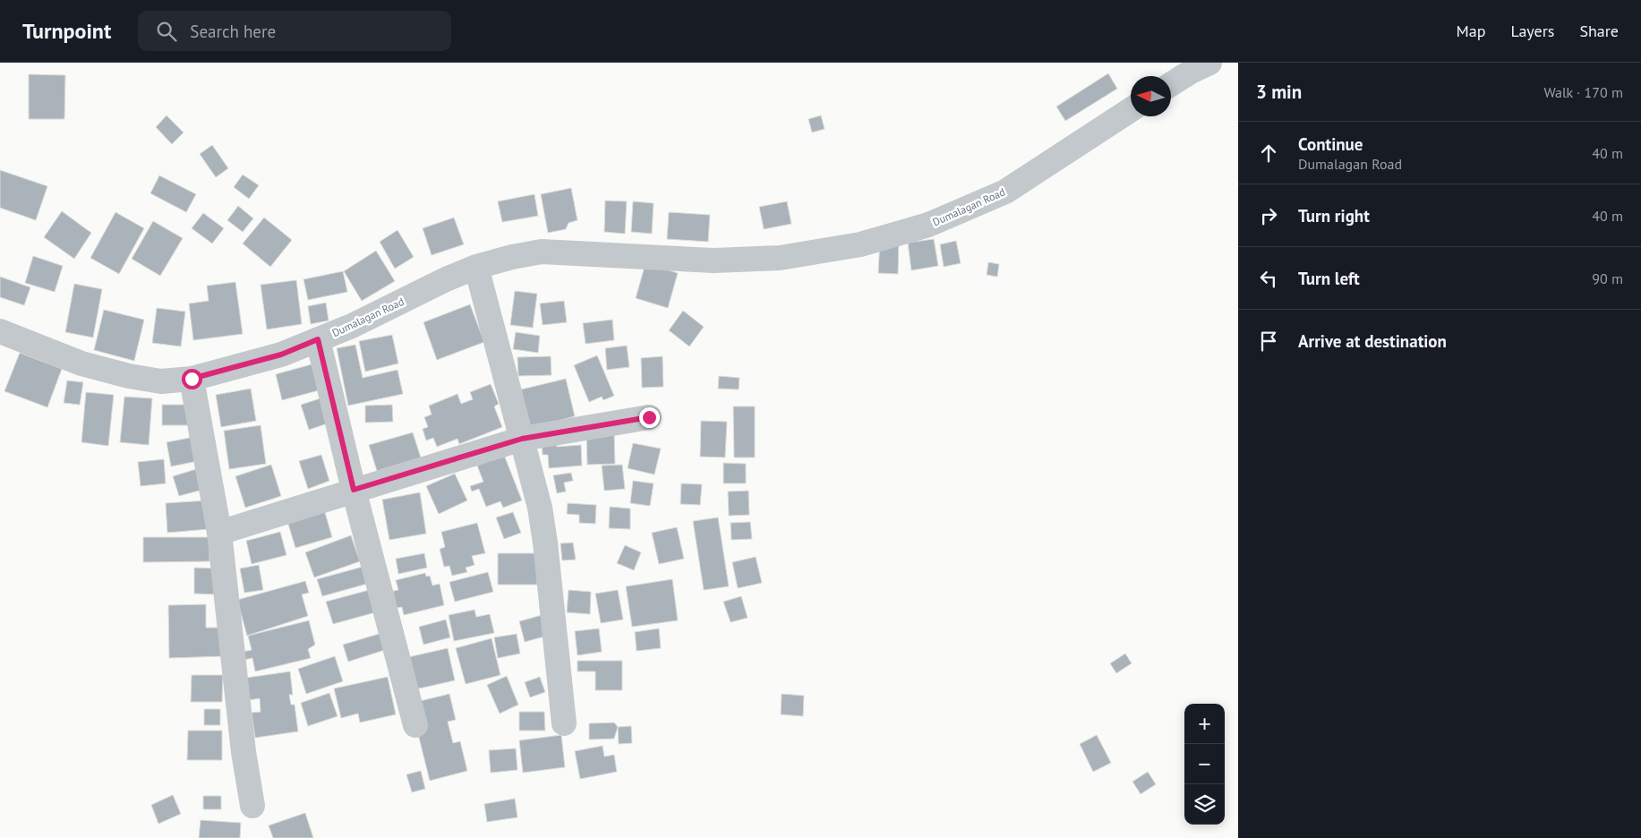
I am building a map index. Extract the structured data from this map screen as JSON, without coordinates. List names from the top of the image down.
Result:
{
  "streets": {
    "street": ["Dumalagan Road"]
  },
  "north": "left",
  "page": {
    "header": "Turnpoint",
    "search": "Search here",
    "nav": ["Map", "Layers", "Share"],
    "heading": ["3 min", "Walk · 170 m"],
    "list": [
      ["Continue", "Dumalagan Road", "40 m"],
      ["Turn right", "40 m"],
      ["Turn left", "90 m"],
      "Arrive at destination"
    ],
    "map_buttons": ["+", "−"]
  }
}
